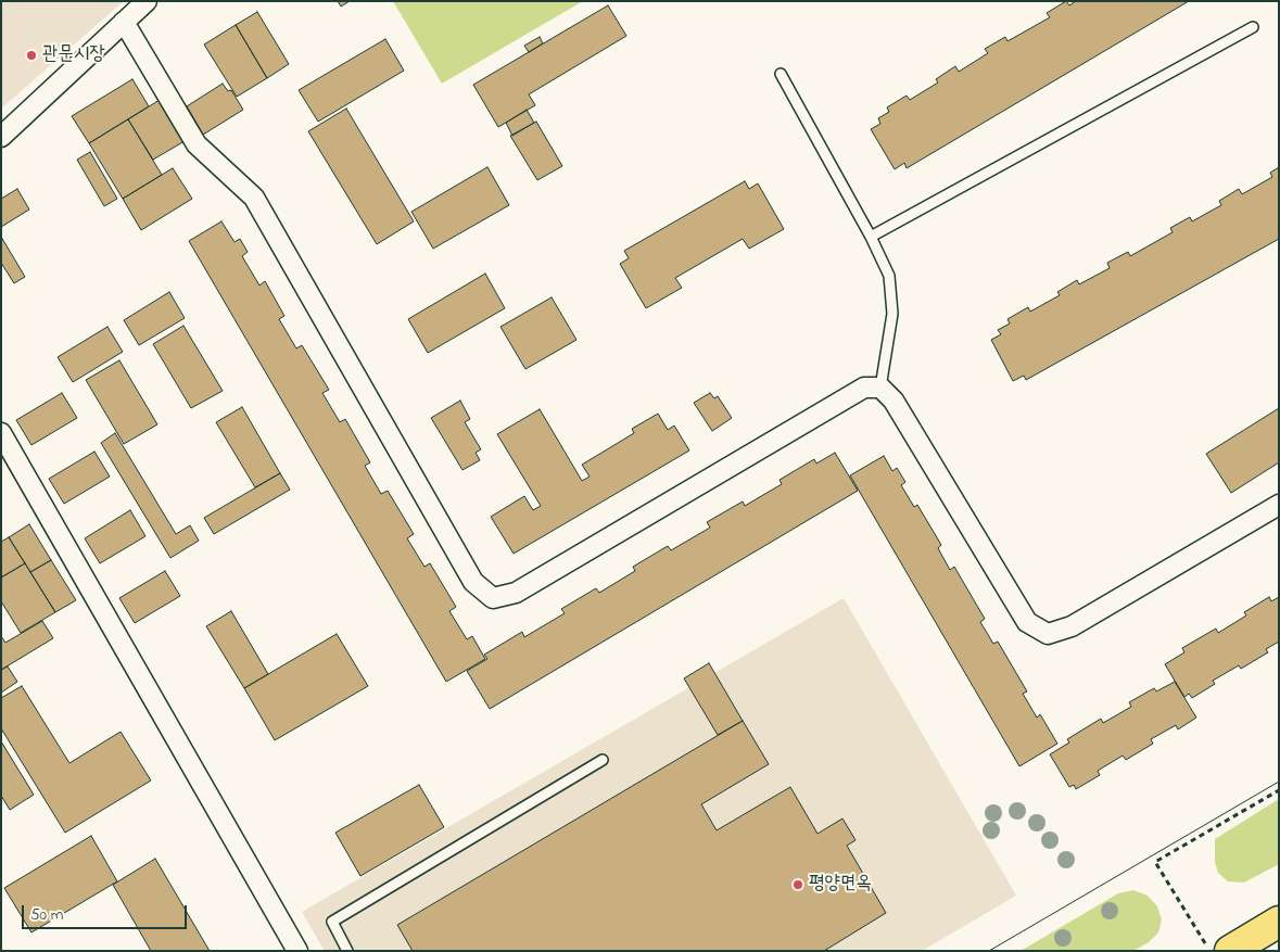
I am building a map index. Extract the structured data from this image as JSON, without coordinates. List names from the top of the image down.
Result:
{
  "places": ["관문시장", "평양면옥"],
  "scale_bar": "50 m"
}
